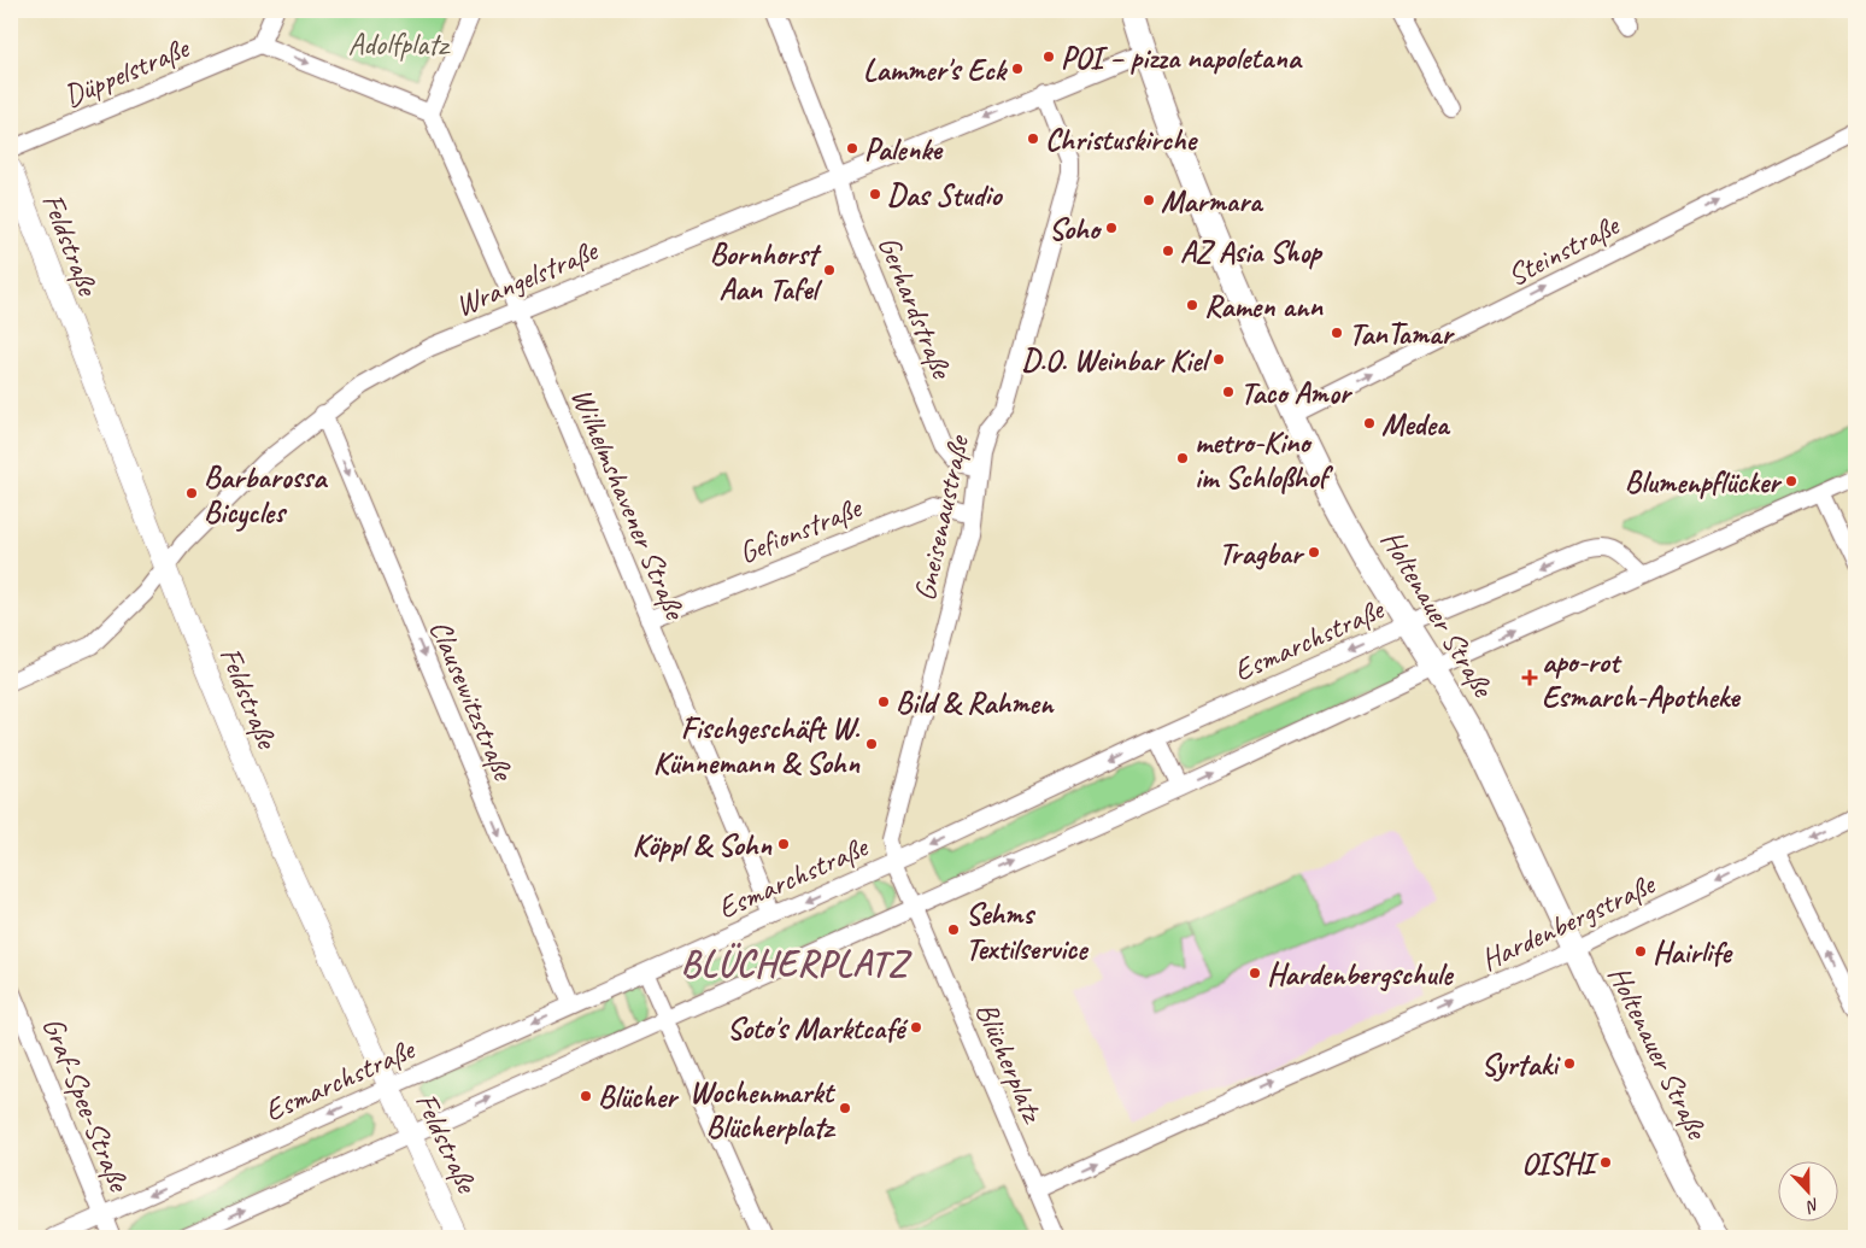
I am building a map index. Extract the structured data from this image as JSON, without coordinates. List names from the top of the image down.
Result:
{
  "streets": {
    "main road": ["Holtenauer Straße"],
    "street": [
      "Düppelstraße",
      "Feldstraße",
      "Steinstraße",
      "Wrangelstraße",
      "Gerhardstraße",
      "Wilhelmshavener Straße",
      "Gneisenaustraße",
      "Gefionstraße",
      "Esmarchstraße",
      "Clausewitzstraße",
      "Hardenbergstraße",
      "Blücherplatz",
      "Graf-Spee-Straße"
    ]
  },
  "crossings": [
    ["Feldstraße", "Wrangelstraße"],
    ["Feldstraße", "Esmarchstraße"],
    ["Steinstraße", "Holtenauer Straße"],
    ["Wrangelstraße", "Gerhardstraße"],
    ["Wrangelstraße", "Wilhelmshavener Straße"],
    ["Wrangelstraße", "Gneisenaustraße"],
    ["Wrangelstraße", "Holtenauer Straße"],
    ["Wrangelstraße", "Clausewitzstraße"],
    ["Gerhardstraße", "Gneisenaustraße"],
    ["Wilhelmshavener Straße", "Gefionstraße"],
    ["Wilhelmshavener Straße", "Esmarchstraße"],
    ["Gneisenaustraße", "Gefionstraße"],
    ["Gneisenaustraße", "Esmarchstraße"],
    ["Holtenauer Straße", "Esmarchstraße"],
    ["Holtenauer Straße", "Hardenbergstraße"],
    ["Esmarchstraße", "Clausewitzstraße"],
    ["Esmarchstraße", "Blücherplatz"],
    ["Esmarchstraße", "Graf-Spee-Straße"],
    ["Hardenbergstraße", "Blücherplatz"]
  ],
  "one_way": ["Steinstraße", "Clausewitzstraße"],
  "districts": ["BLÜCHERPLATZ"],
  "parks": ["Adolfplatz"],
  "places": {
    "other": [
      "POI – pizza napoletana",
      "Lammer's Eck",
      "Christuskirche",
      "Palenke",
      "Das Studio",
      "Marmara",
      "Soho",
      "AZ Asia Shop",
      "Bornhorst Aan Tafel",
      "Ramen ann",
      "TanTamar",
      "D.O. Weinbar Kiel",
      "Taco Amor",
      "Medea",
      "metro-Kino im Schloßhof",
      "Blumenpflücker",
      "Barbarossa Bicycles",
      "Tragbar",
      "Bild & Rahmen",
      "Fischgeschäft W. Künnemann & Sohn",
      "Köppl & Sohn",
      "Sehms Textilservice",
      "Hairlife",
      "Hardenbergschule",
      "Soto's Marktcafé",
      "Syrtaki",
      "Blücher",
      "Wochenmarkt Blücherplatz",
      "OISHI"
    ],
    "health": ["apo-rot Esmarch-Apotheke"]
  },
  "north": "bottom"
}
